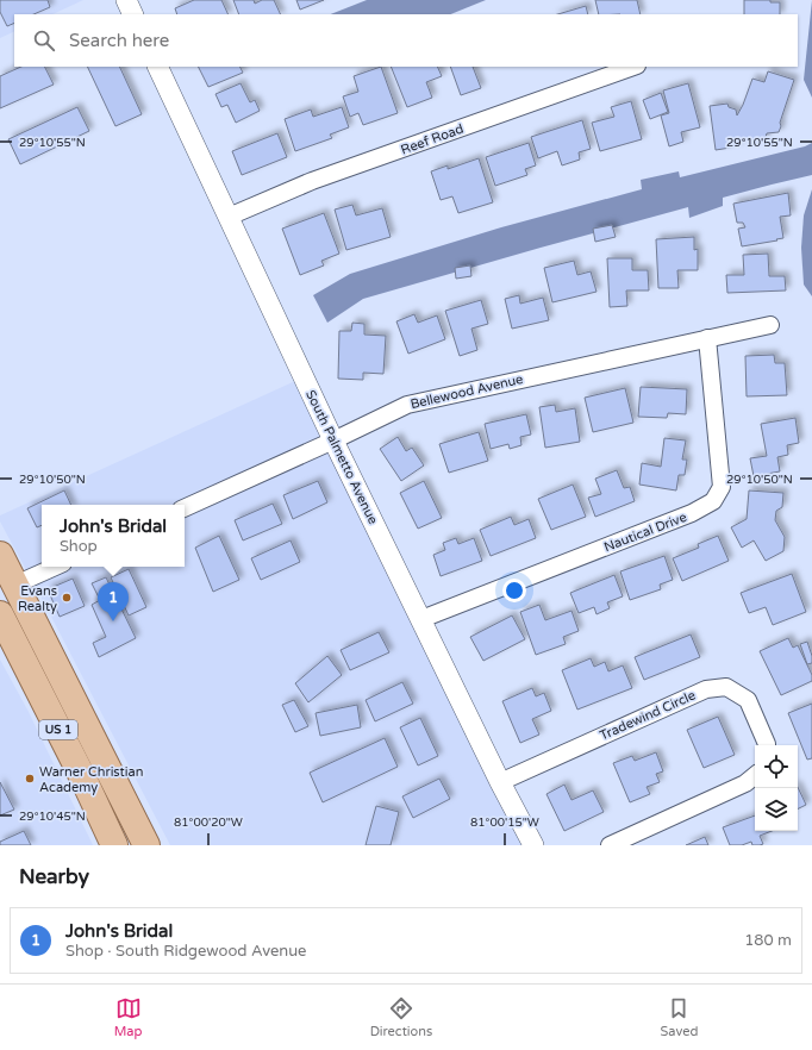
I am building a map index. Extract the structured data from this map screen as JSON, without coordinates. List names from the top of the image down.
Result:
{
  "streets": {
    "main road": ["US 1"],
    "street": [
      "Reef Road",
      "Bellewood Avenue",
      "South Palmetto Avenue",
      "Nautical Drive",
      "Tradewind Circle"
    ]
  },
  "crossings": [
    ["Reef Road", "South Palmetto Avenue"],
    ["Bellewood Avenue", "South Palmetto Avenue"],
    ["Bellewood Avenue", "Nautical Drive"],
    ["South Palmetto Avenue", "Nautical Drive"],
    ["South Palmetto Avenue", "Tradewind Circle"]
  ],
  "places": ["Evans Realty", "Warner Christian Academy"],
  "page": {
    "search": "Search here",
    "popup": ["John's Bridal", "Shop"],
    "pins": "1",
    "heading": "Nearby",
    "list": [
      {
        "mark": "1",
        "name": "John's Bridal",
        "note": "Shop · South Ridgewood Avenue",
        "value": "180 m"
      }
    ],
    "nav": ["Map", "Directions", "Saved"]
  },
  "coordinates": [
    "29°10'55\"N",
    "29°10'50\"N",
    "29°10'45\"N",
    "81°00'20\"W",
    "81°00'15\"W"
  ]
}
